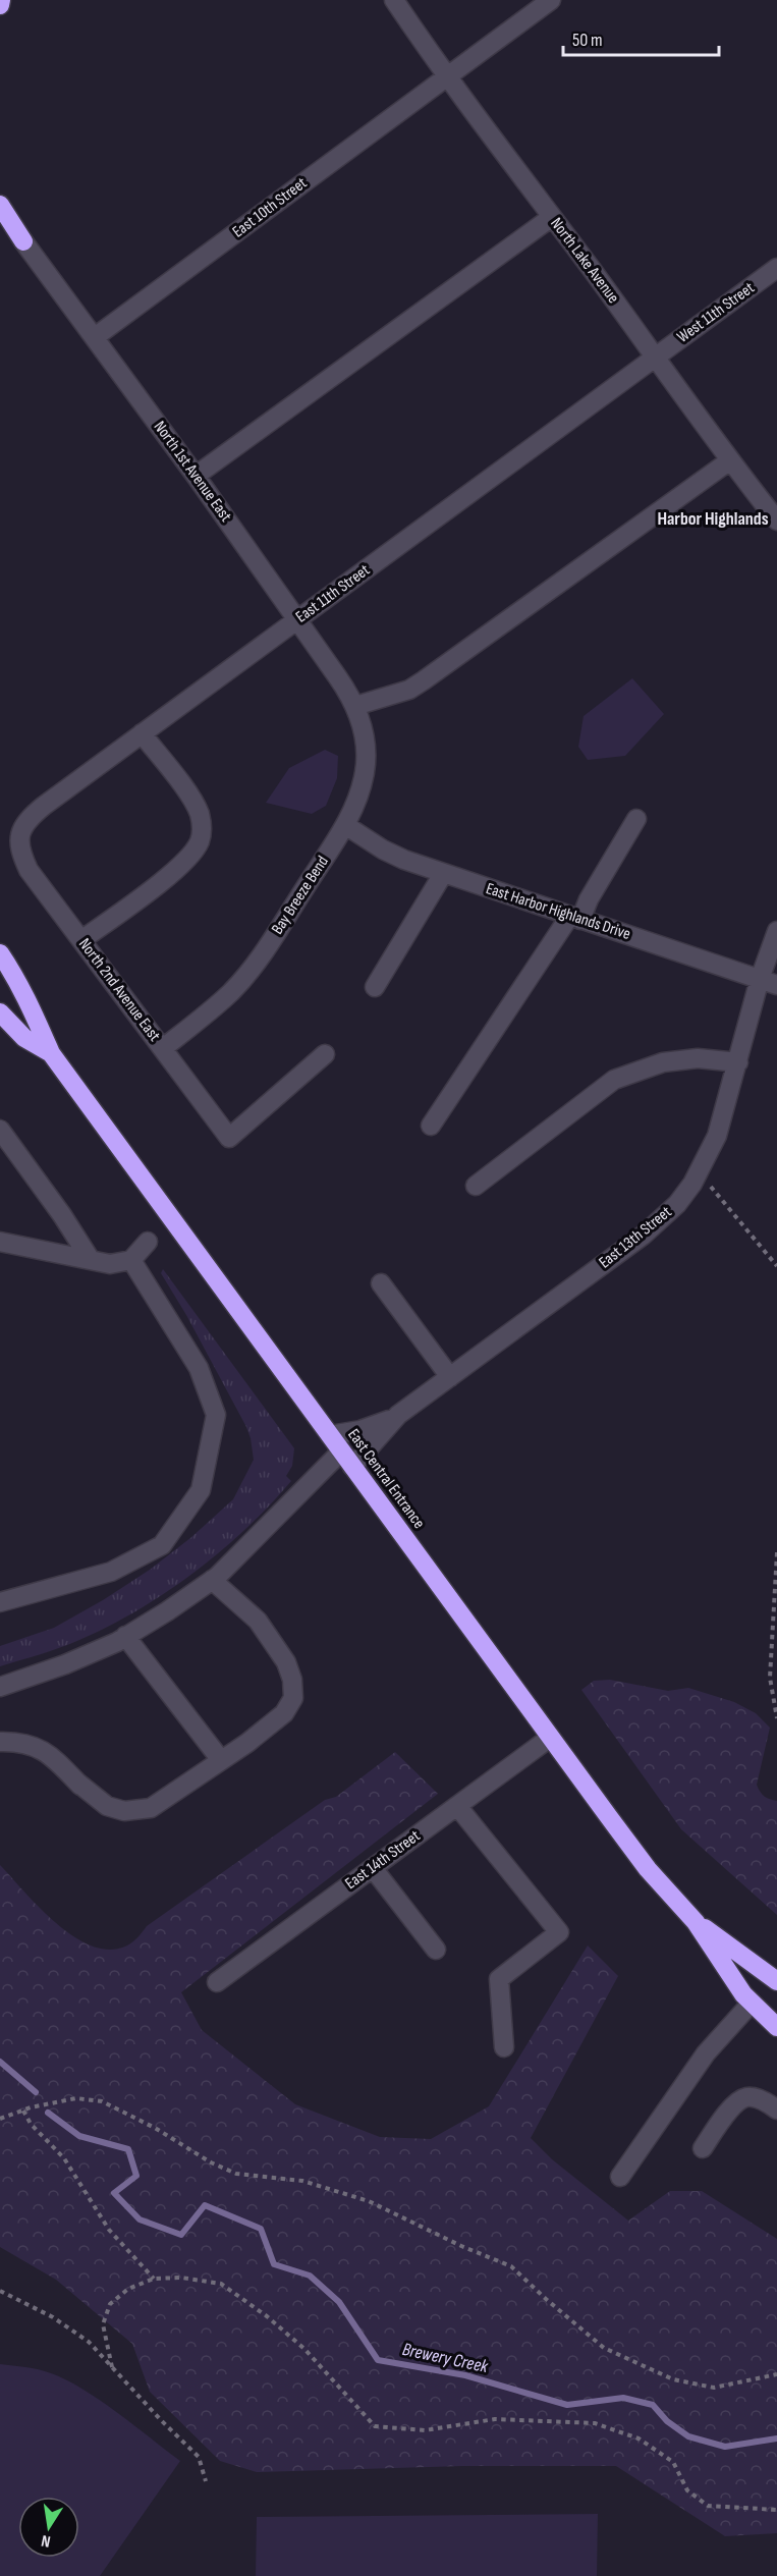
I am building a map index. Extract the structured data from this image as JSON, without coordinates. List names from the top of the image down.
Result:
{
  "streets": {
    "highway": ["East Central Entrance"],
    "street": [
      "East 10th Street",
      "North Lake Avenue",
      "West 11th Street",
      "North 1st Avenue East",
      "East 11th Street",
      "Bay Breeze Bend",
      "East Harbor Highlands Drive",
      "North 2nd Avenue East",
      "East 13th Street",
      "East 14th Street"
    ]
  },
  "crossings": [
    ["East 10th Street", "North Lake Avenue"],
    ["East 10th Street", "North 1st Avenue East"],
    ["North Lake Avenue", "West 11th Street"],
    ["North Lake Avenue", "East 11th Street"],
    ["West 11th Street", "East 11th Street"],
    ["North 1st Avenue East", "East 11th Street"],
    ["North 1st Avenue East", "Bay Breeze Bend"],
    ["East 11th Street", "North 2nd Avenue East"],
    ["Bay Breeze Bend", "East Harbor Highlands Drive"],
    ["Bay Breeze Bend", "North 2nd Avenue East"],
    ["East Harbor Highlands Drive", "East 13th Street"],
    ["East 13th Street", "East Central Entrance"],
    ["East Central Entrance", "East 14th Street"]
  ],
  "districts": ["Harbor Highlands"],
  "water": ["Brewery Creek"],
  "scale_bar": "50 m",
  "north": "bottom"
}
